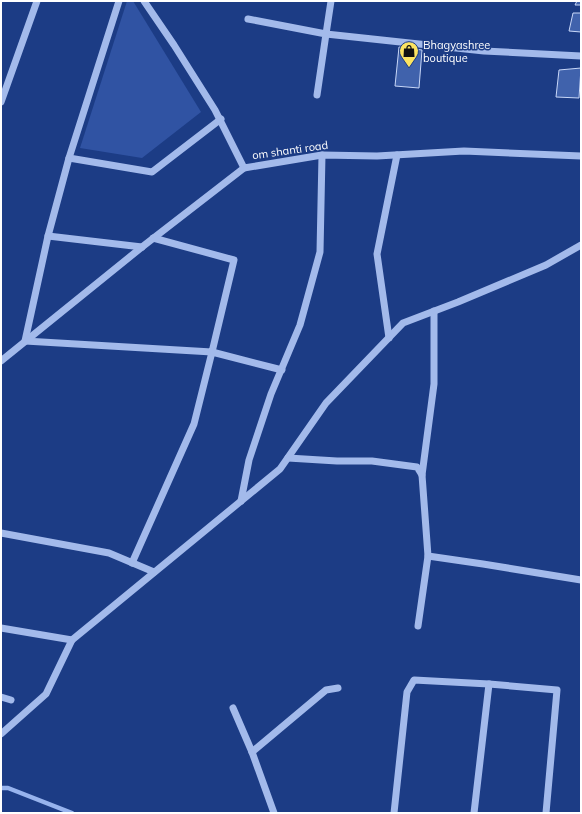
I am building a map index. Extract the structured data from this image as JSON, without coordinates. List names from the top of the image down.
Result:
{
  "streets": {
    "street": ["om shanti road"]
  },
  "places": {
    "shop": ["Bhagyashree boutique"]
  }
}
